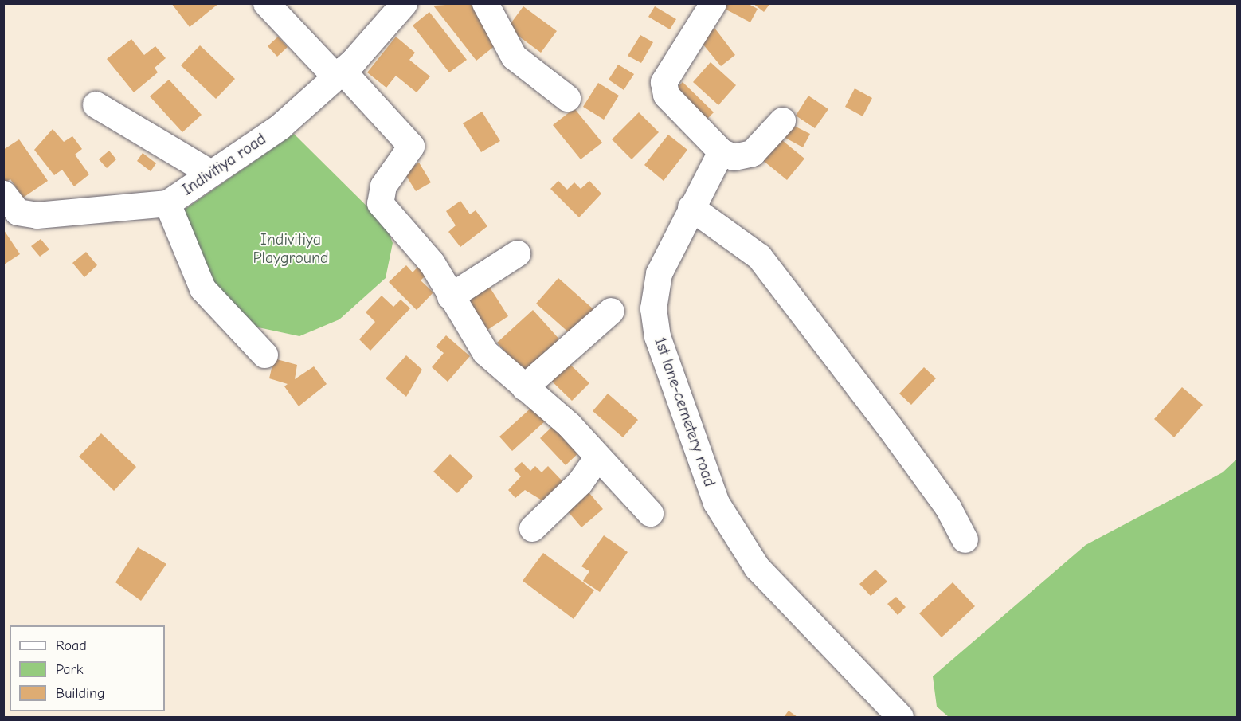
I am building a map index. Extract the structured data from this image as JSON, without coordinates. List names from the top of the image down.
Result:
{
  "streets": {
    "street": ["Indivitiya road", "1st lane-cemetery road"]
  },
  "parks": ["Indivitiya Playground"],
  "legend": ["Road", "Park", "Building"]
}
